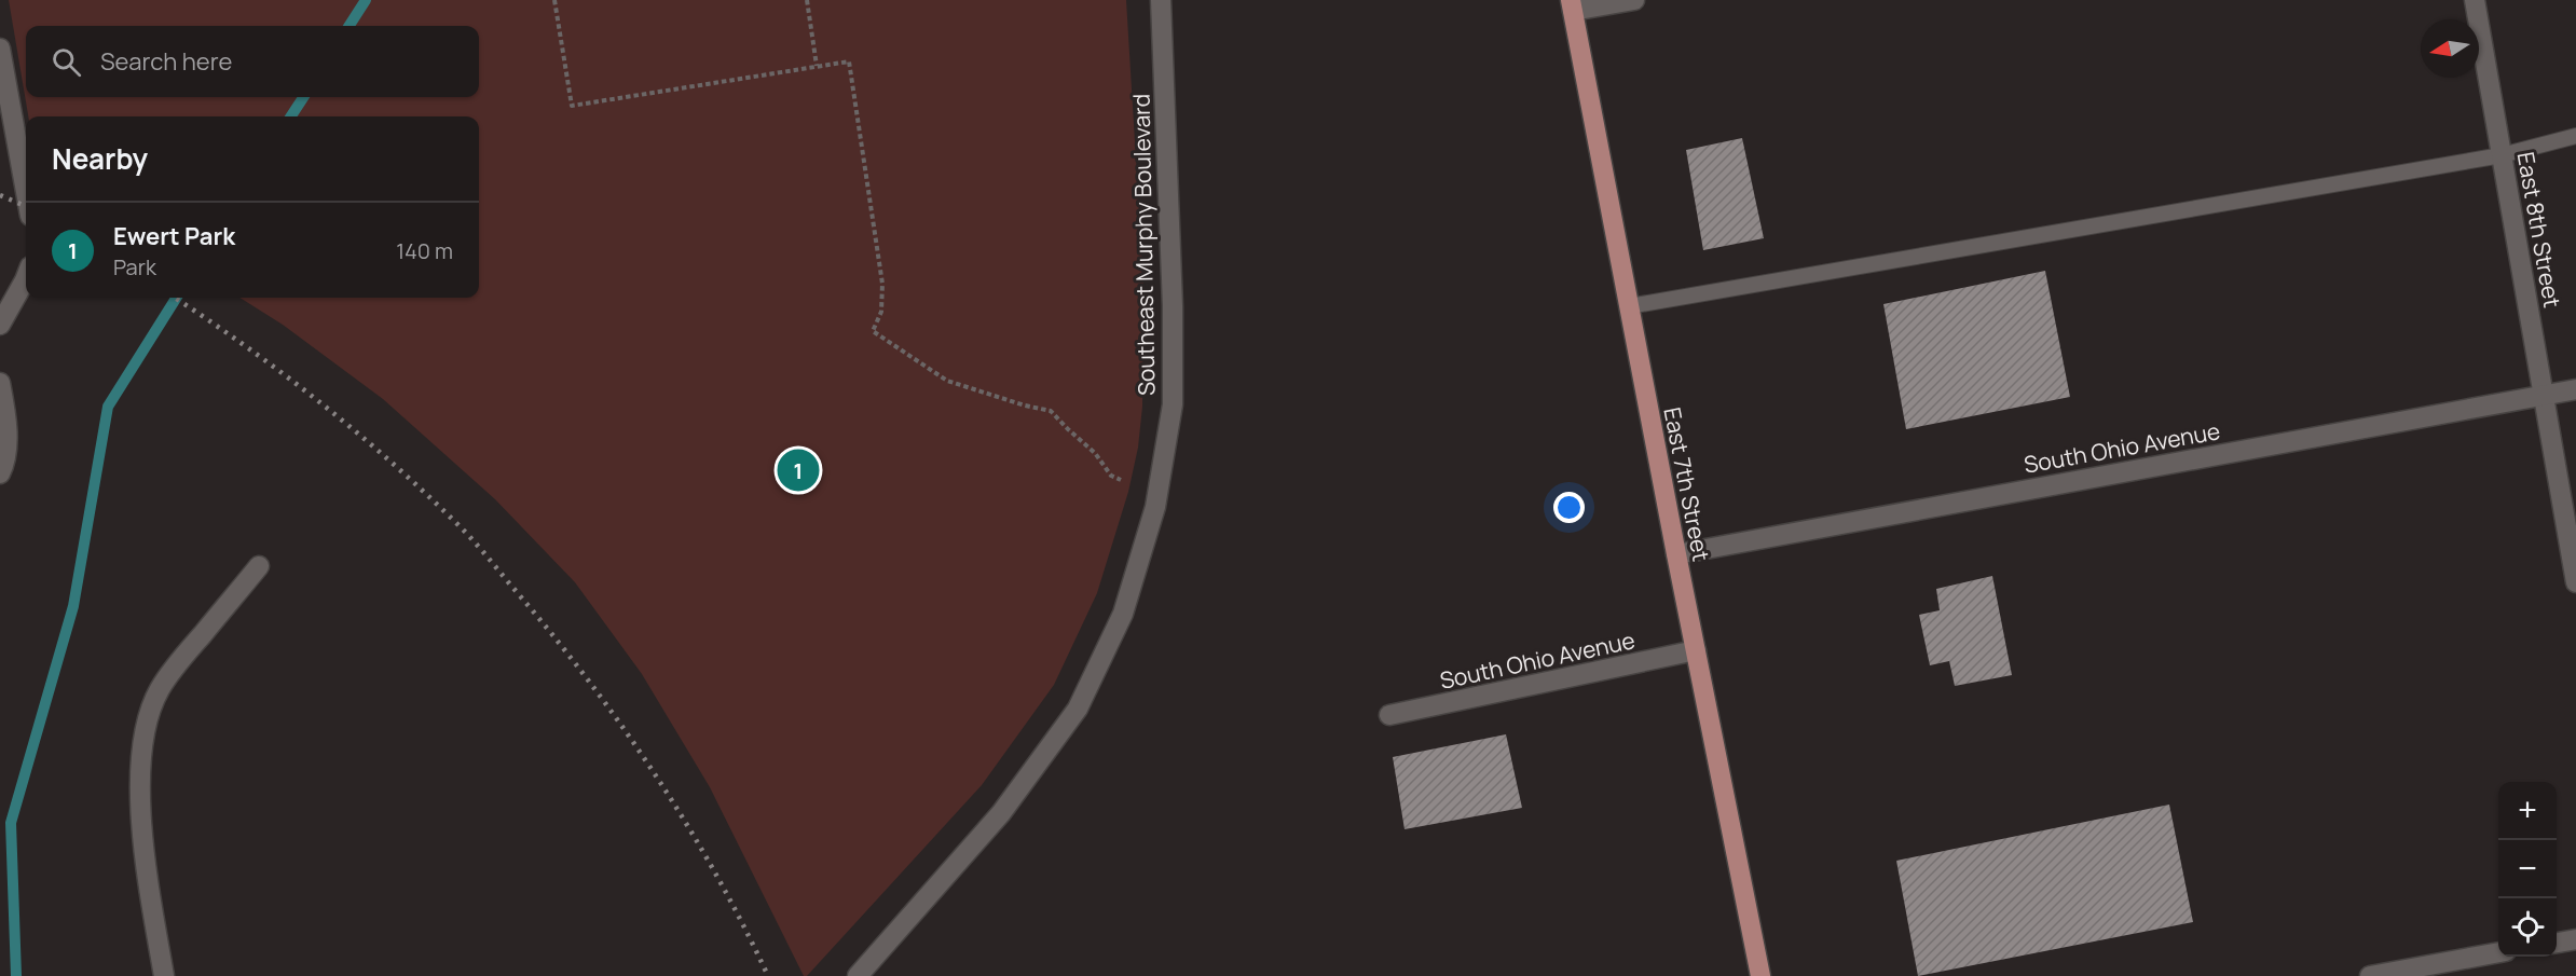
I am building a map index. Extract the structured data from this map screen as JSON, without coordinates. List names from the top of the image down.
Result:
{
  "streets": {
    "main road": ["East 7th Street"],
    "street": ["East 8th Street", "Southeast Murphy Boulevard", "South Ohio Avenue"]
  },
  "crossings": [
    ["East 8th Street", "South Ohio Avenue"],
    ["South Ohio Avenue", "East 7th Street"]
  ],
  "north": "left",
  "page": {
    "search": "Search here",
    "heading": "Nearby",
    "list": [
      {
        "mark": "1",
        "name": "Ewert Park",
        "note": "Park",
        "value": "140 m"
      }
    ],
    "pins": "1",
    "map_buttons": ["+", "−"]
  }
}
